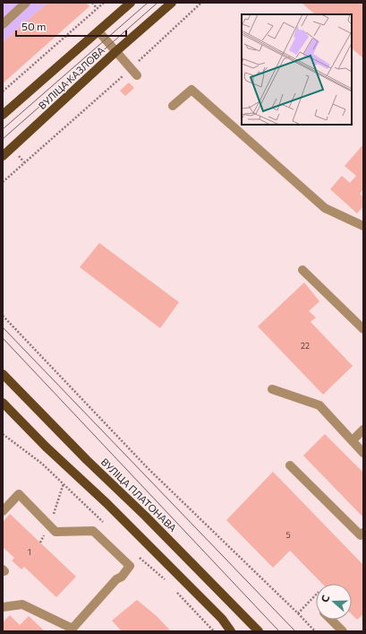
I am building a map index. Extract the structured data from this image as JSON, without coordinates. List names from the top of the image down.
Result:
{
  "streets": {
    "main road": ["ВУЛІЦА КАЗЛОВА", "ВУЛІЦА ПЛАТОНАВА"]
  },
  "house_numbers": ["22", "5", "1"],
  "scale_bar": "50 m",
  "north": "left"
}
